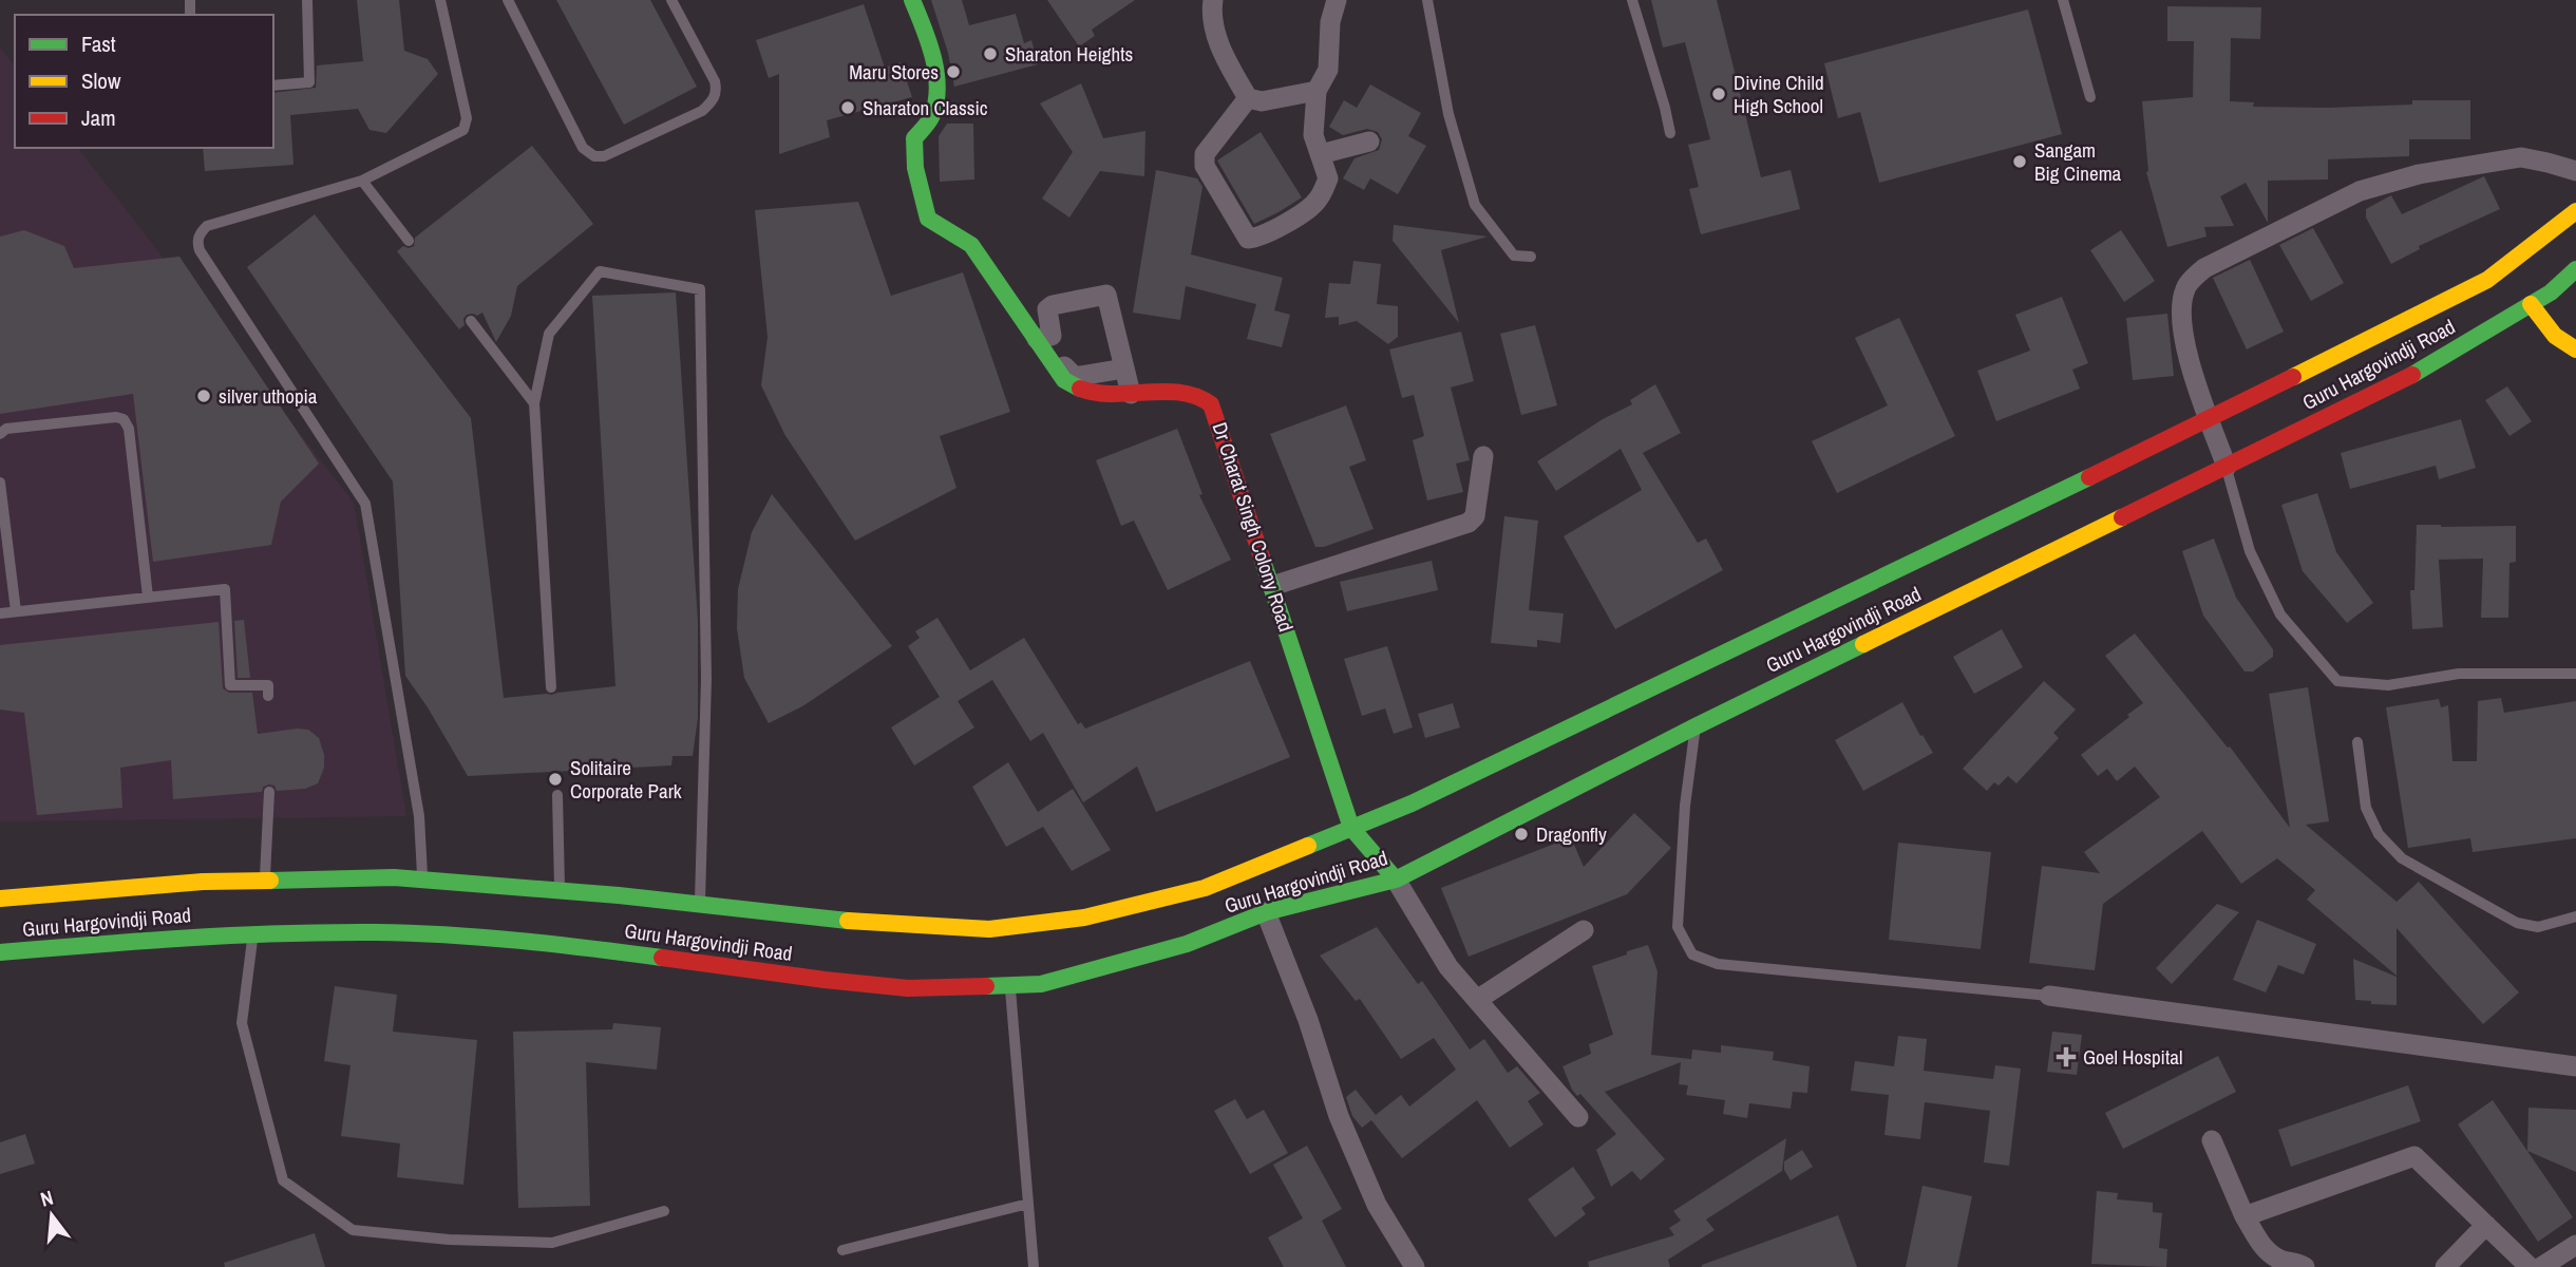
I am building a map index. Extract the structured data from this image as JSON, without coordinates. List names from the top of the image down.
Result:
{
  "streets": {
    "main road": ["Guru Hargovindji Road", "Dr Charat Singh Colony Road"]
  },
  "crossings": [
    ["Guru Hargovindji Road", "Dr Charat Singh Colony Road"]
  ],
  "places": {
    "other": [
      "Sharaton Heights",
      "Maru Stores",
      "Divine Child High School",
      "Sharaton Classic",
      "Sangam Big Cinema",
      "silver uthopia",
      "Solitaire Corporate Park",
      "Dragonfly"
    ],
    "health": ["Goel Hospital"]
  },
  "legend": ["Fast", "Slow", "Jam"],
  "north": "top"
}
